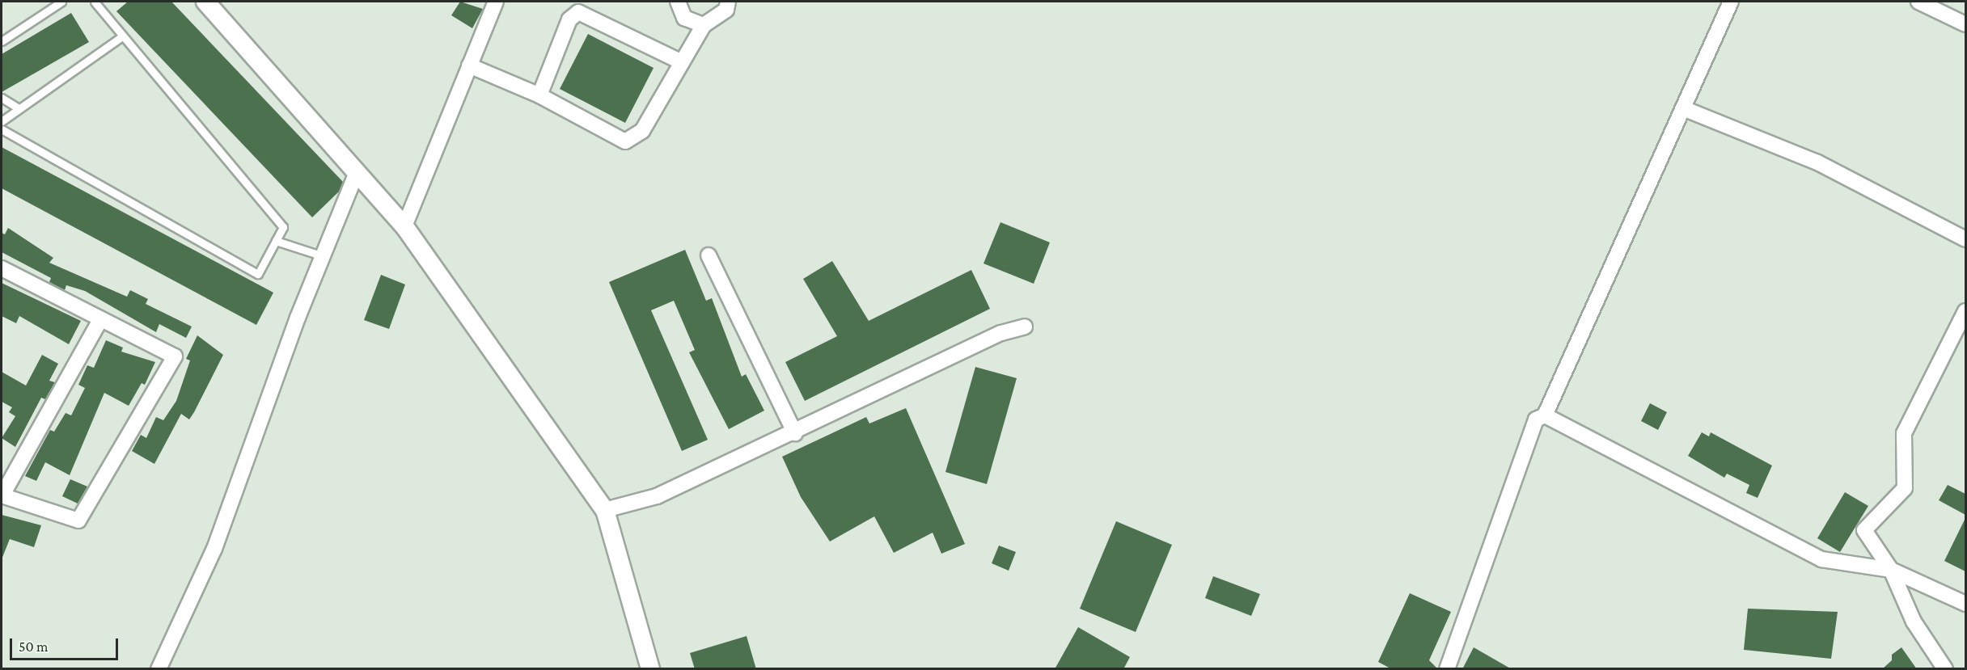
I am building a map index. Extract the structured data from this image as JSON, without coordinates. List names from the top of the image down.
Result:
{
  "scale_bar": "50 m"
}
